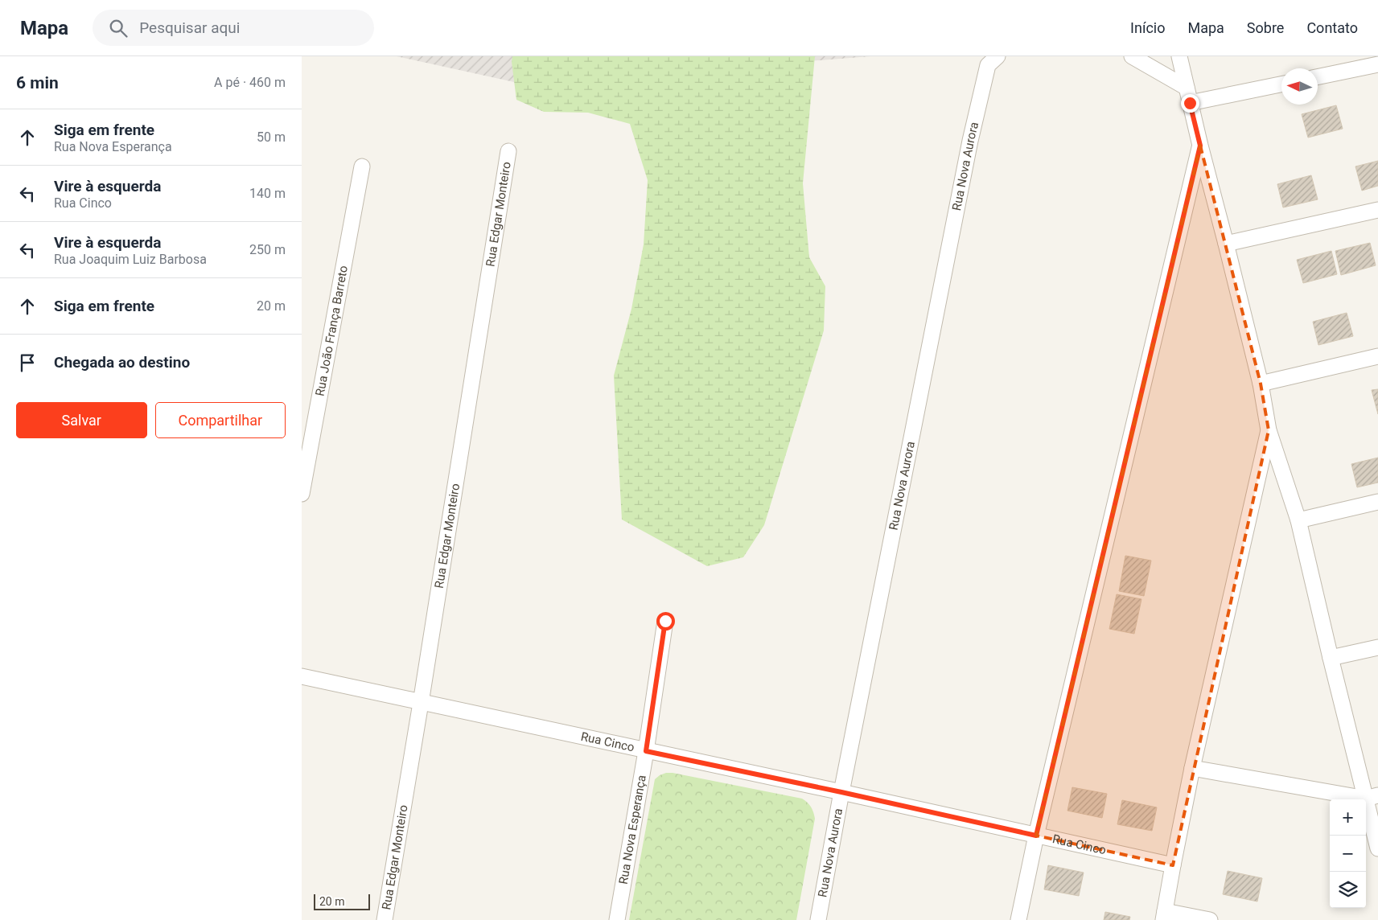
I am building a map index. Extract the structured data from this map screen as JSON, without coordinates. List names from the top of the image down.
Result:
{
  "streets": {
    "street": [
      "Rua Nova Aurora",
      "Rua Edgar Monteiro",
      "Rua João França Barreto",
      "Rua Cinco",
      "Rua Nova Esperança"
    ]
  },
  "crossings": [
    ["Rua Nova Aurora", "Rua Cinco"],
    ["Rua Edgar Monteiro", "Rua Cinco"],
    ["Rua Cinco", "Rua Nova Esperança"]
  ],
  "scale_bar": "20 m",
  "north": "left",
  "page": {
    "header": "Mapa",
    "search": "Pesquisar aqui",
    "nav": [
      "Início",
      "Mapa",
      "Sobre",
      "Contato"
    ],
    "heading": ["6 min", "A pé · 460 m"],
    "list": [
      ["Siga em frente", "Rua Nova Esperança", "50 m"],
      ["Vire à esquerda", "Rua Cinco", "140 m"],
      ["Vire à esquerda", "Rua Joaquim Luiz Barbosa", "250 m"],
      ["Siga em frente", "20 m"],
      "Chegada ao destino"
    ],
    "buttons": ["Salvar", "Compartilhar"],
    "map_buttons": ["+", "−"],
    "scale": "20 m"
  }
}
